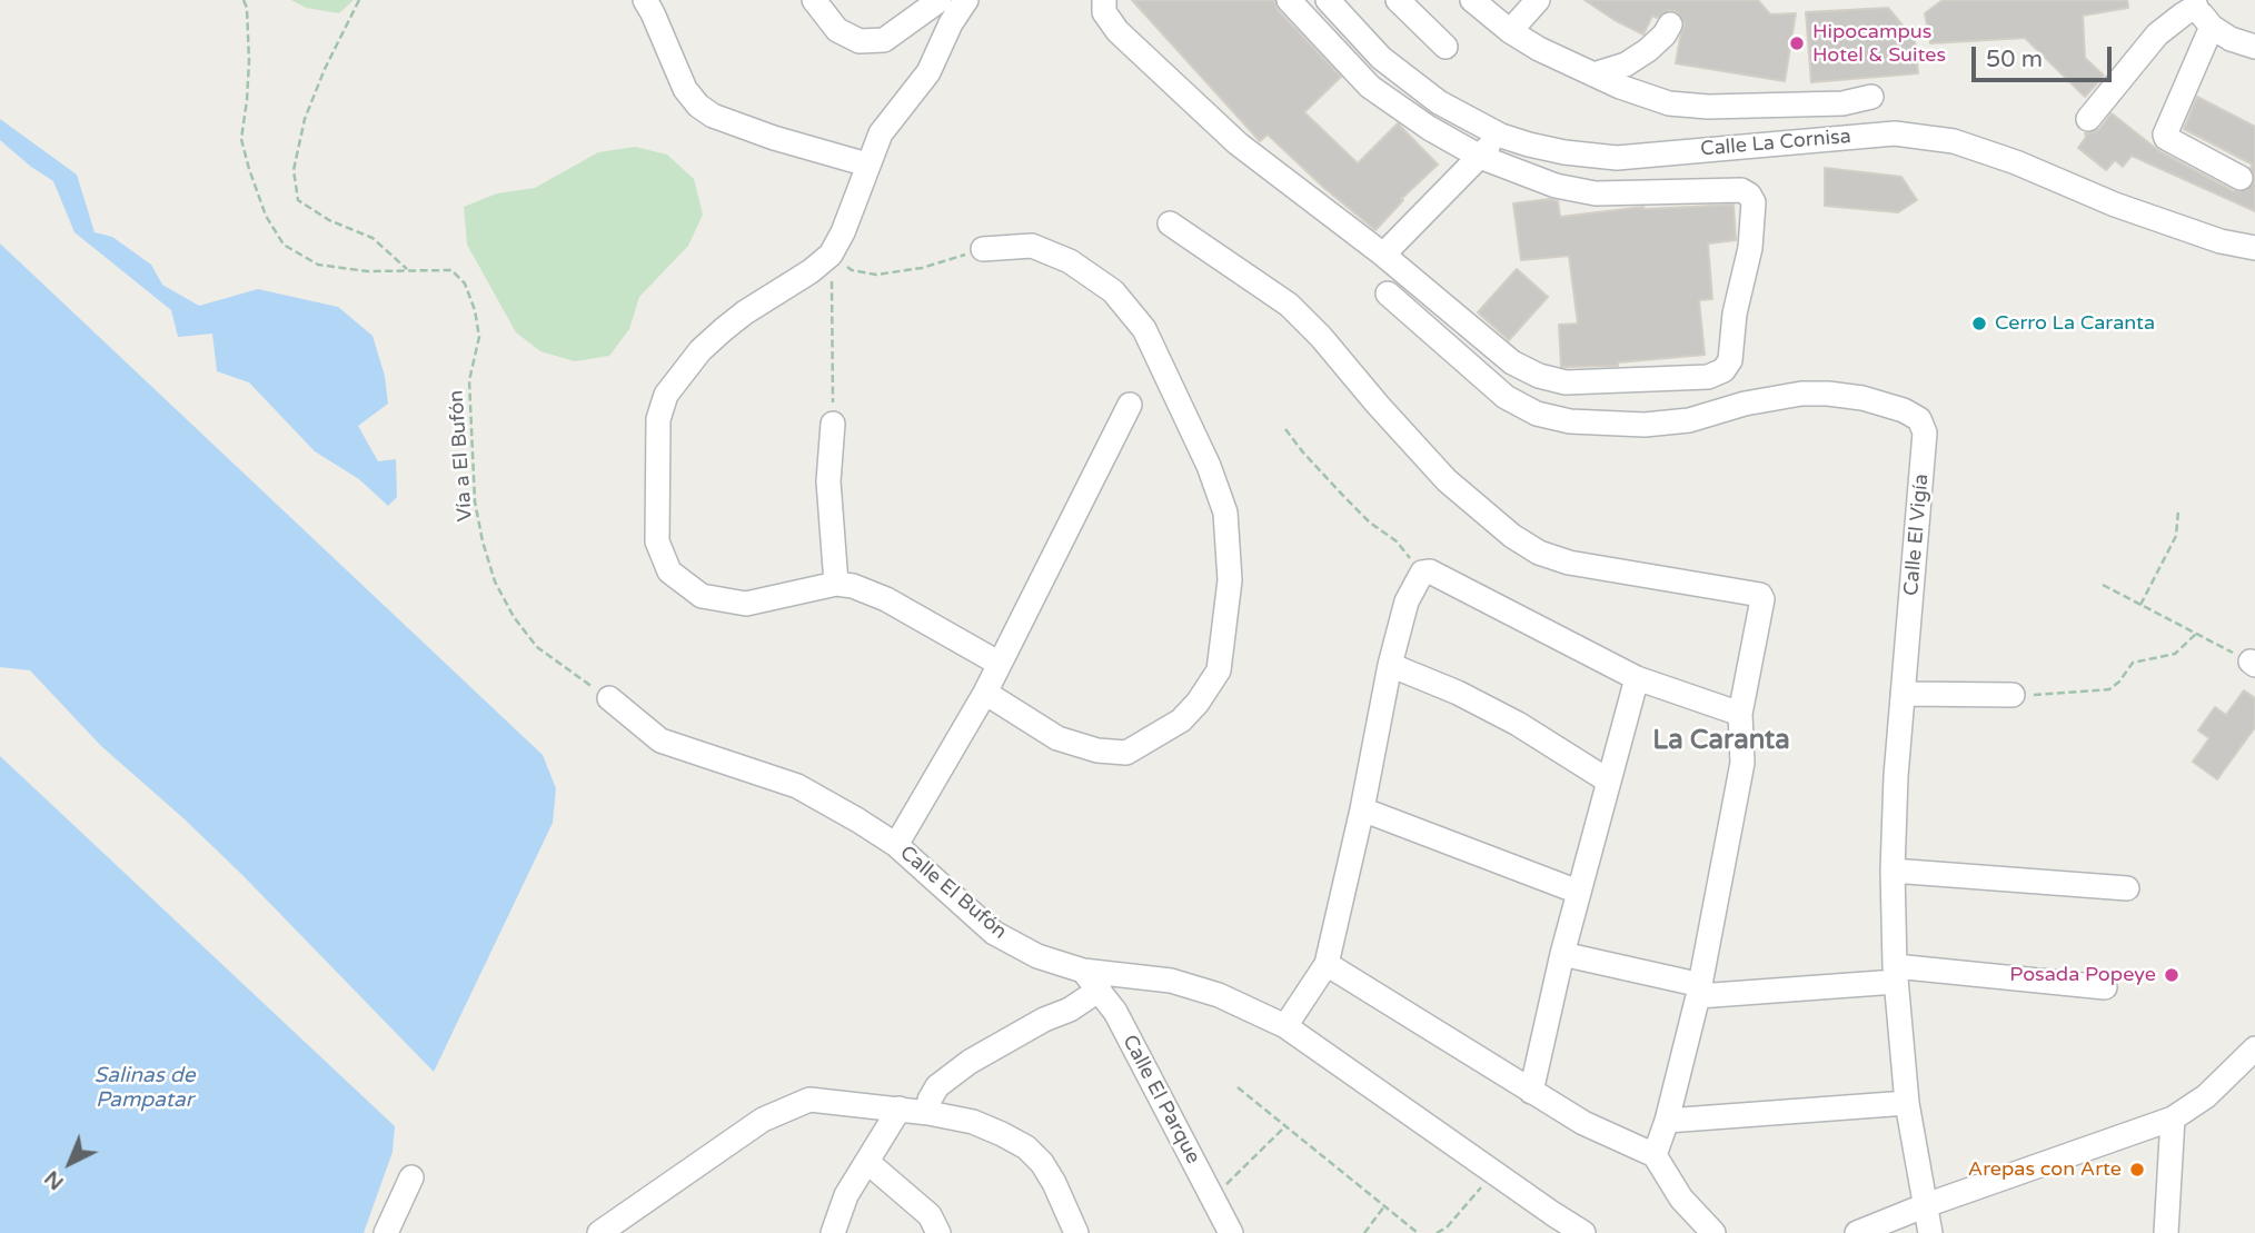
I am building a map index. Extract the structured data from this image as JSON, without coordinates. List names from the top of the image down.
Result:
{
  "streets": {
    "street": [
      "Calle La Cornisa",
      "Calle El Vigía",
      "Calle El Bufón",
      "Calle El Parque"
    ],
    "path": ["Vía a El Bufón"]
  },
  "crossings": [
    ["Vía a El Bufón", "Calle El Bufón"],
    ["Calle El Bufón", "Calle El Parque"]
  ],
  "districts": ["La Caranta"],
  "water": ["Salinas de Pampatar"],
  "places": [
    "Hipocampus Hotel & Suites",
    "Cerro La Caranta",
    "Posada Popeye",
    "Arepas con Arte"
  ],
  "scale_bar": "50 m",
  "north": "bottom left"
}
